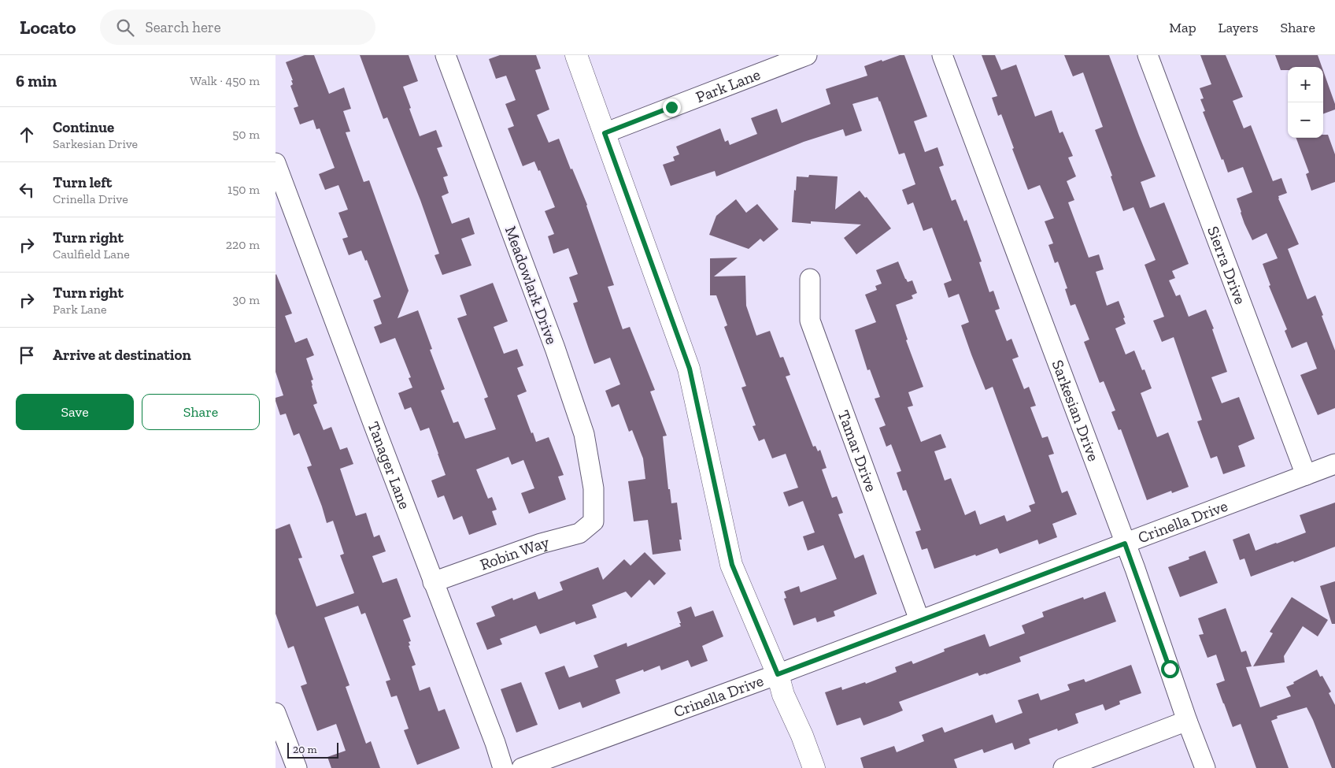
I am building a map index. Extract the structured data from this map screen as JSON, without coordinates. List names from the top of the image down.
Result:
{
  "streets": {
    "street": [
      "Park Lane",
      "Sierra Drive",
      "Meadowlark Drive",
      "Sarkesian Drive",
      "Tamar Drive",
      "Tanager Lane",
      "Crinella Drive",
      "Robin Way"
    ]
  },
  "crossings": [
    ["Sierra Drive", "Crinella Drive"],
    ["Meadowlark Drive", "Robin Way"],
    ["Sarkesian Drive", "Crinella Drive"],
    ["Tamar Drive", "Crinella Drive"],
    ["Tanager Lane", "Robin Way"]
  ],
  "scale_bar": "20 m",
  "page": {
    "header": "Locato",
    "search": "Search here",
    "nav": ["Map", "Layers", "Share"],
    "heading": ["6 min", "Walk · 450 m"],
    "map_buttons": ["+", "−"],
    "list": [
      ["Continue", "Sarkesian Drive", "50 m"],
      ["Turn left", "Crinella Drive", "150 m"],
      ["Turn right", "Caulfield Lane", "220 m"],
      ["Turn right", "Park Lane", "30 m"],
      "Arrive at destination"
    ],
    "buttons": ["Save", "Share"],
    "scale": "20 m"
  }
}
